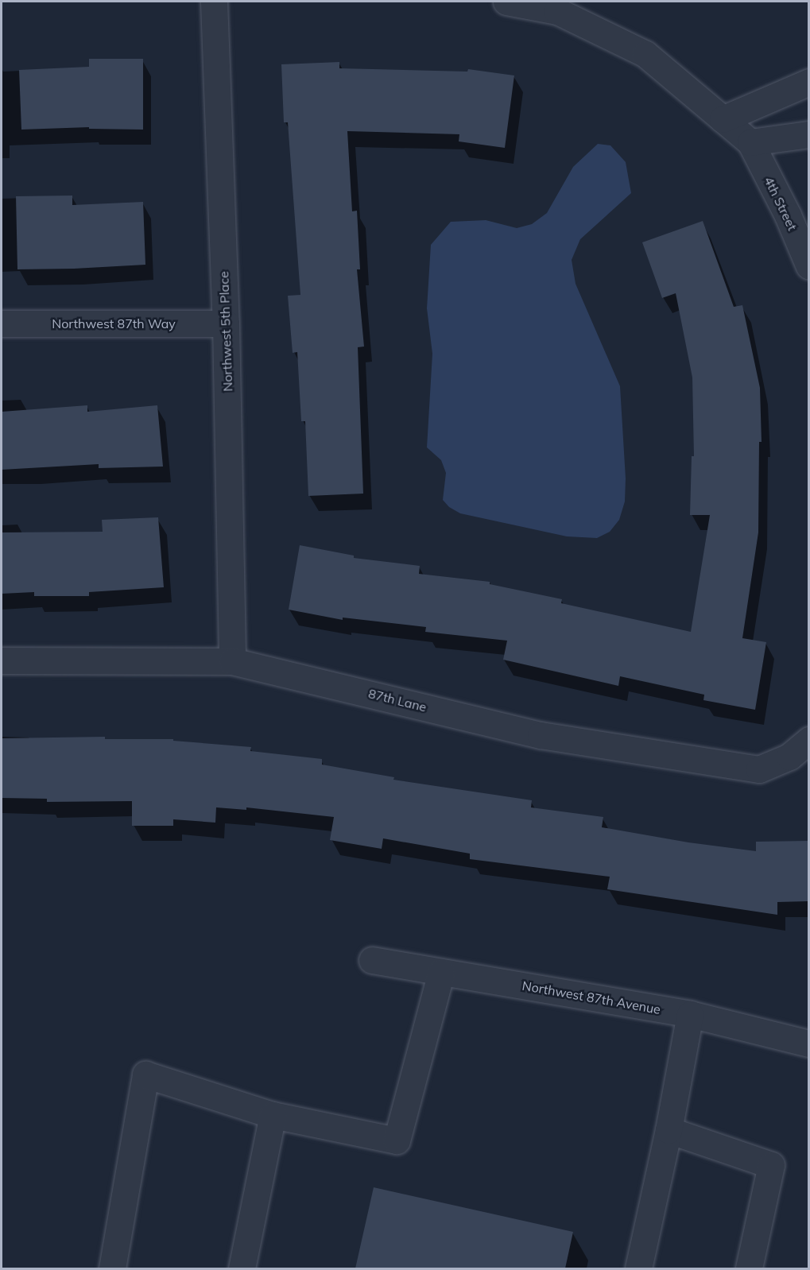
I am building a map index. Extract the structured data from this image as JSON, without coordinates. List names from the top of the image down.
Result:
{
  "streets": {
    "street": [
      "4th Street",
      "Northwest 87th Way",
      "Northwest 5th Place",
      "87th Lane",
      "Northwest 87th Avenue"
    ]
  },
  "crossings": [
    ["Northwest 87th Way", "Northwest 5th Place"],
    ["Northwest 5th Place", "87th Lane"]
  ]
}
